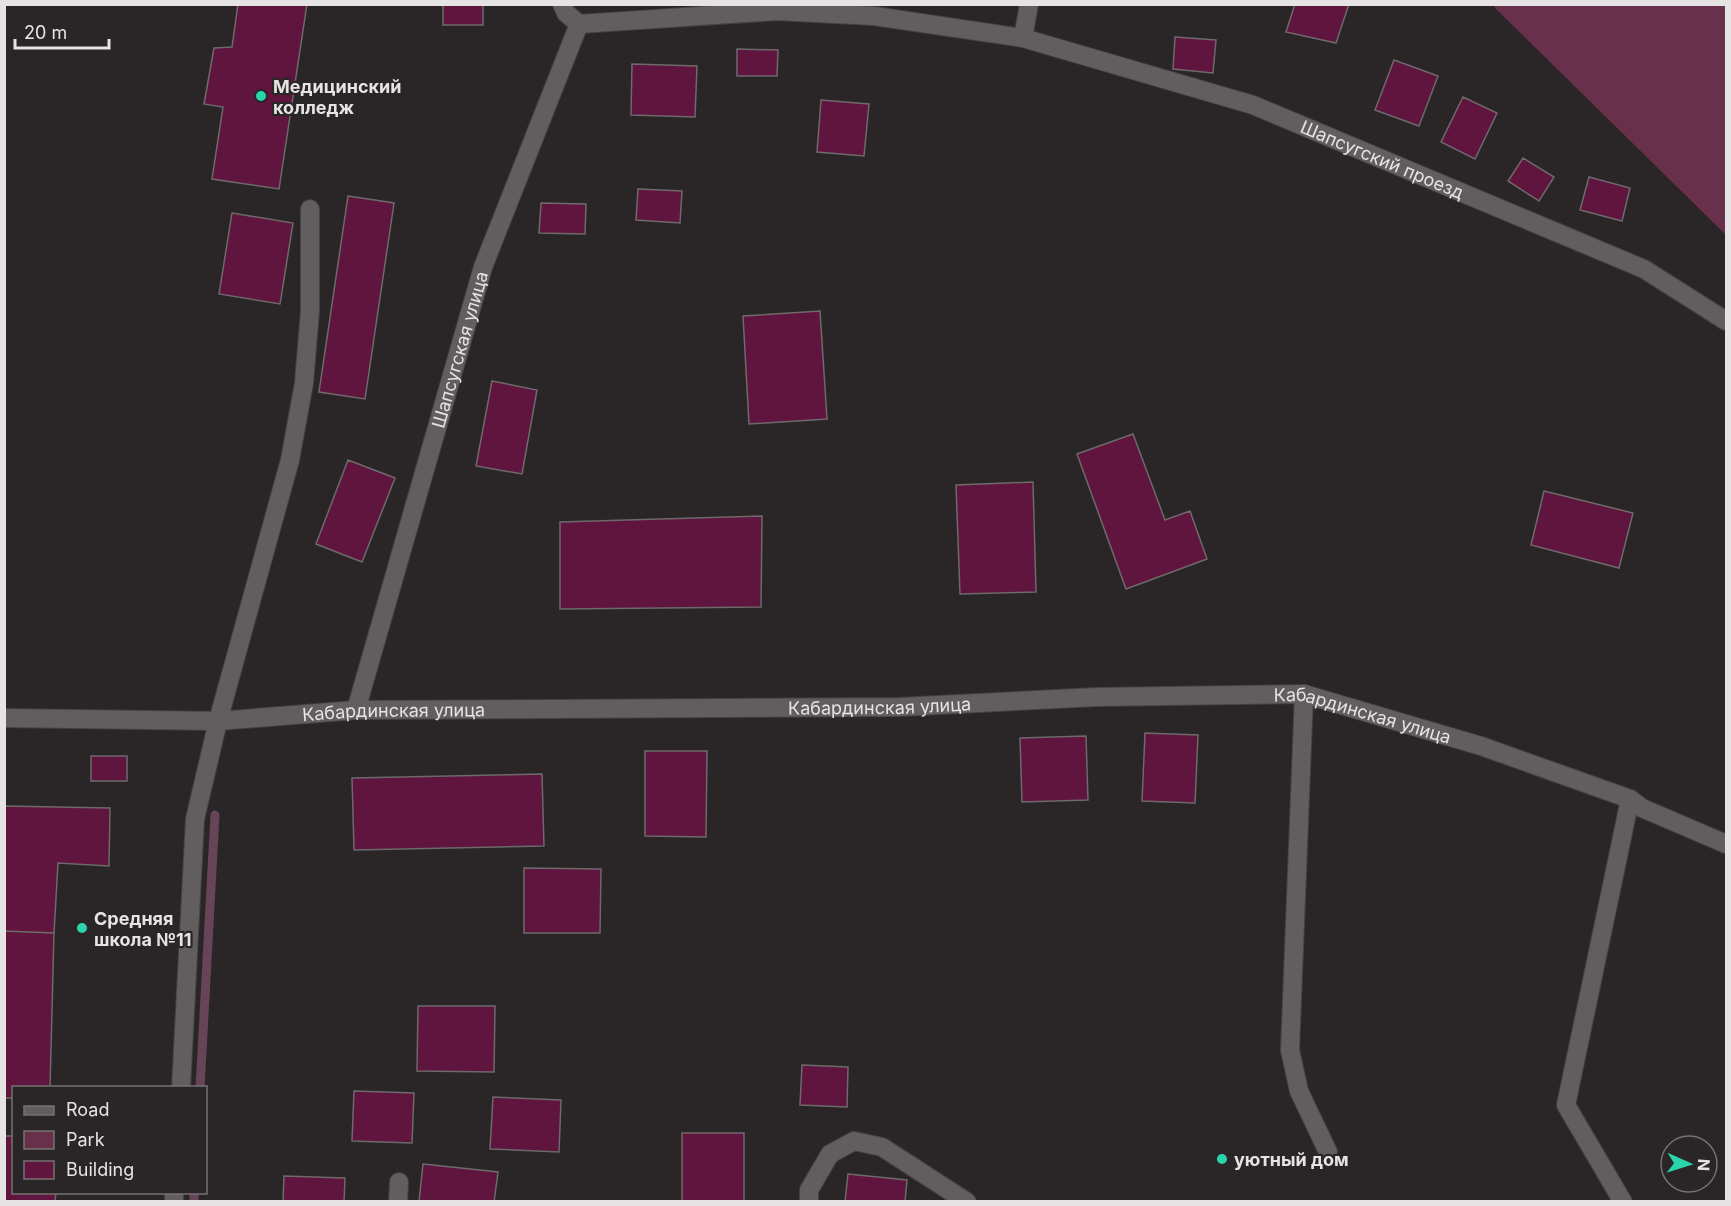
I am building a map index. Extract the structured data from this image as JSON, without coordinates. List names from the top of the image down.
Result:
{
  "streets": {
    "street": ["Шапсугский проезд", "Шапсугская улица", "Кабардинская улица"]
  },
  "crossings": [
    ["Шапсугский проезд", "Шапсугская улица"],
    ["Шапсугская улица", "Кабардинская улица"]
  ],
  "places": ["Медицинский колледж", "Средняя школа №11", "уютный дом"],
  "legend": ["Road", "Park", "Building"],
  "scale_bar": "20 m",
  "north": "right"
}
